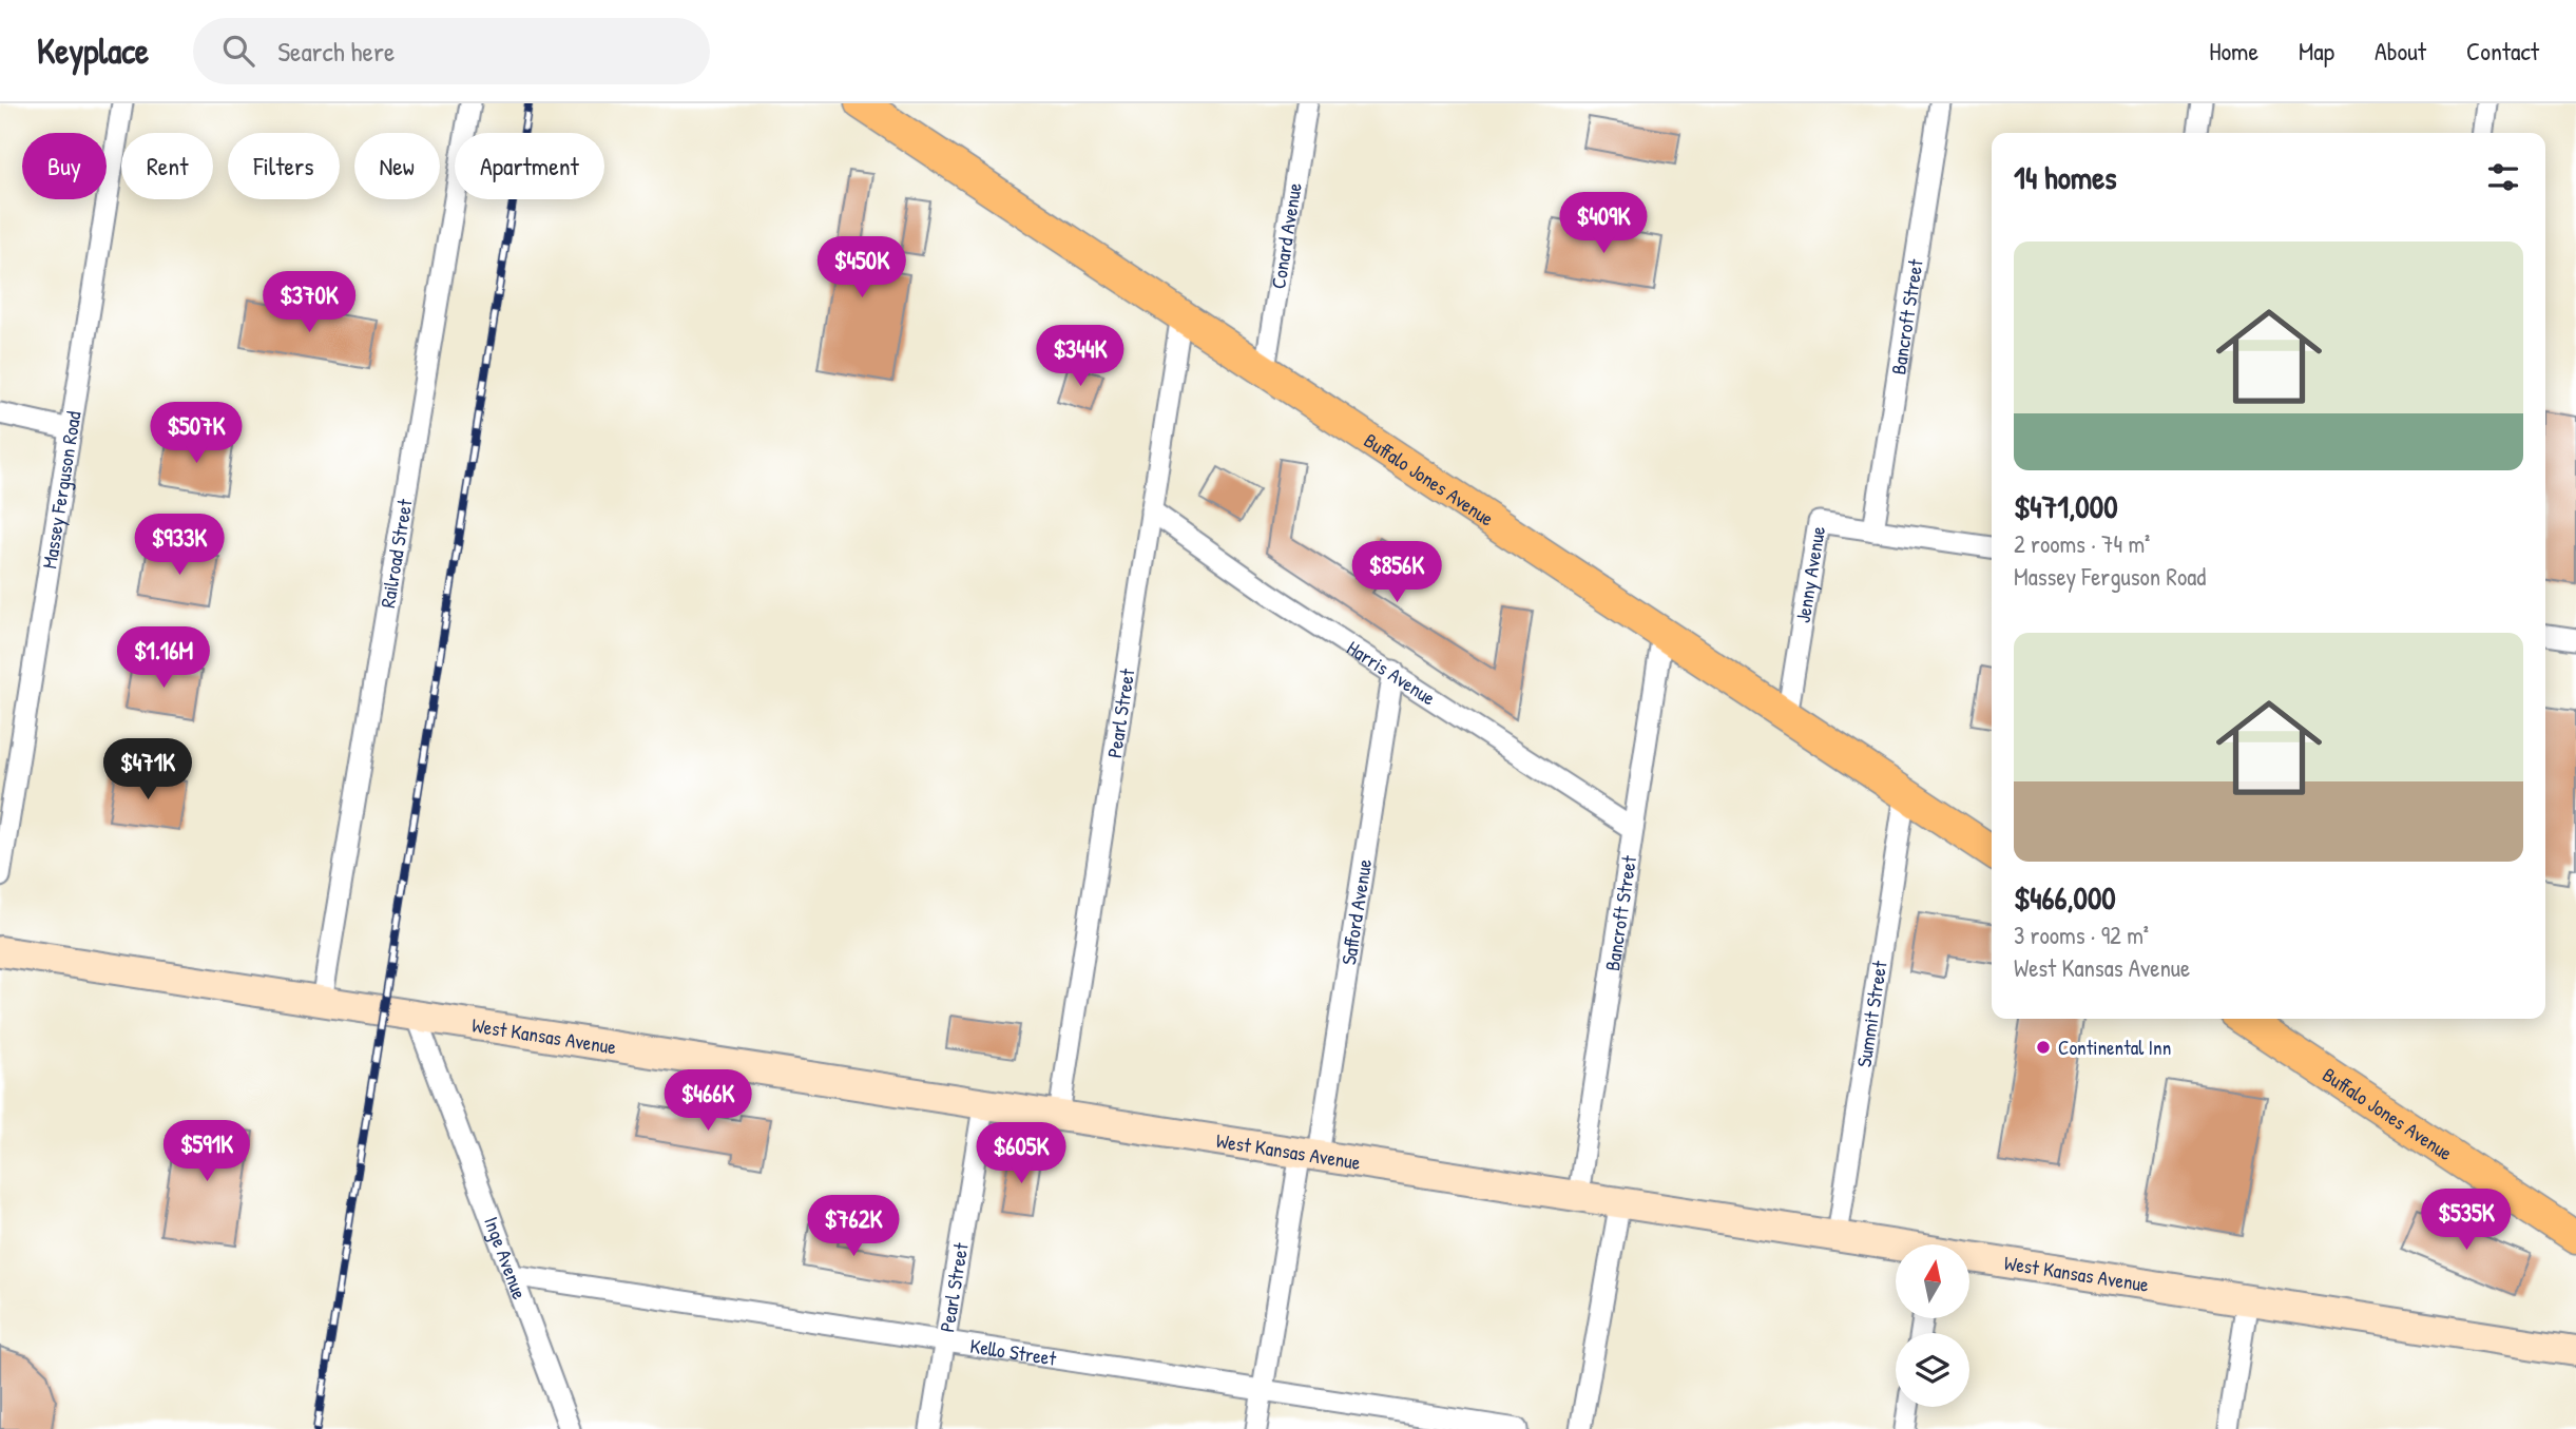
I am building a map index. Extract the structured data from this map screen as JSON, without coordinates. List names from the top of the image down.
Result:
{
  "streets": {
    "main road": ["Buffalo Jones Avenue"],
    "street": [
      "Conard Avenue",
      "Bancroft Street",
      "Massey Ferguson Road",
      "Railroad Street",
      "Jenny Avenue",
      "Harris Avenue",
      "Pearl Street",
      "Safford Avenue",
      "Summit Street",
      "West Kansas Avenue",
      "Inge Avenue",
      "Kello Street"
    ]
  },
  "crossings": [
    ["Conard Avenue", "Buffalo Jones Avenue"],
    ["Bancroft Street", "Buffalo Jones Avenue"],
    ["Bancroft Street", "Jenny Avenue"],
    ["Bancroft Street", "Harris Avenue"],
    ["Bancroft Street", "West Kansas Avenue"],
    ["Buffalo Jones Avenue", "Jenny Avenue"],
    ["Buffalo Jones Avenue", "Pearl Street"],
    ["Buffalo Jones Avenue", "Summit Street"],
    ["Railroad Street", "West Kansas Avenue"],
    ["Harris Avenue", "Pearl Street"],
    ["Harris Avenue", "Safford Avenue"],
    ["Pearl Street", "West Kansas Avenue"],
    ["Pearl Street", "Kello Street"],
    ["Safford Avenue", "West Kansas Avenue"],
    ["Safford Avenue", "Kello Street"],
    ["Summit Street", "West Kansas Avenue"],
    ["West Kansas Avenue", "Inge Avenue"],
    ["Inge Avenue", "Kello Street"]
  ],
  "places": ["Continental Inn"],
  "north": "top",
  "page": {
    "header": "Keyplace",
    "search": "Search here",
    "nav": [
      "Home",
      "Map",
      "About",
      "Contact"
    ],
    "chip": [
      "Buy",
      "Rent",
      "Filters",
      "New",
      "Apartment"
    ],
    "heading": "14 homes",
    "price": [
      "$409K",
      "$450K",
      "$370K",
      "$344K",
      "$507K",
      "$933K",
      "$856K",
      "$1.16M",
      "$471K",
      "$466K",
      "$591K",
      "$605K",
      "$535K",
      "$762K"
    ],
    "list": [
      {
        "name": "$471,000",
        "note": "2 rooms · 74 m² · Massey Ferguson Road"
      },
      {
        "name": "$466,000",
        "note": "3 rooms · 92 m² · West Kansas Avenue"
      }
    ]
  }
}
